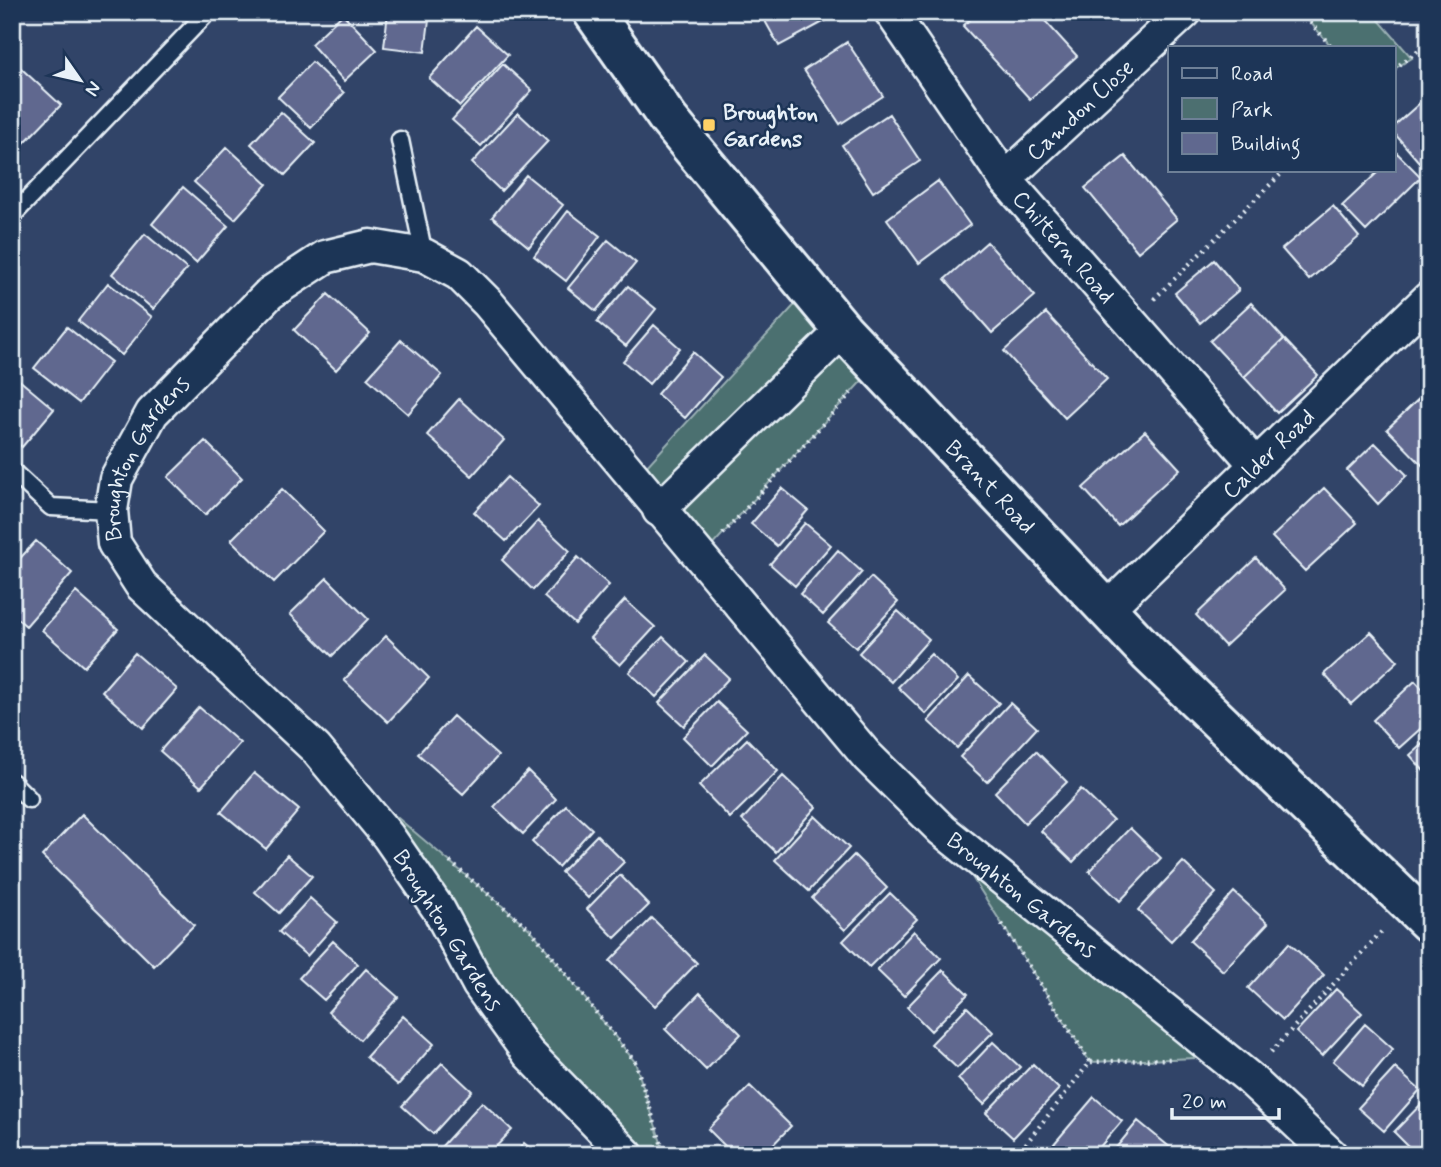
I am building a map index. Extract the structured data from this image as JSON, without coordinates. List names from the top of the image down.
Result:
{
  "streets": {
    "street": [
      "Camdon Close",
      "Chiltern Road",
      "Calder Road",
      "Broughton Gardens",
      "Brant Road"
    ]
  },
  "crossings": [
    ["Camdon Close", "Chiltern Road"],
    ["Chiltern Road", "Calder Road"],
    ["Calder Road", "Brant Road"]
  ],
  "places": {
    "transit": ["Broughton Gardens"]
  },
  "legend": ["Road", "Park", "Building"],
  "scale_bar": "20 m",
  "north": "bottom right"
}
